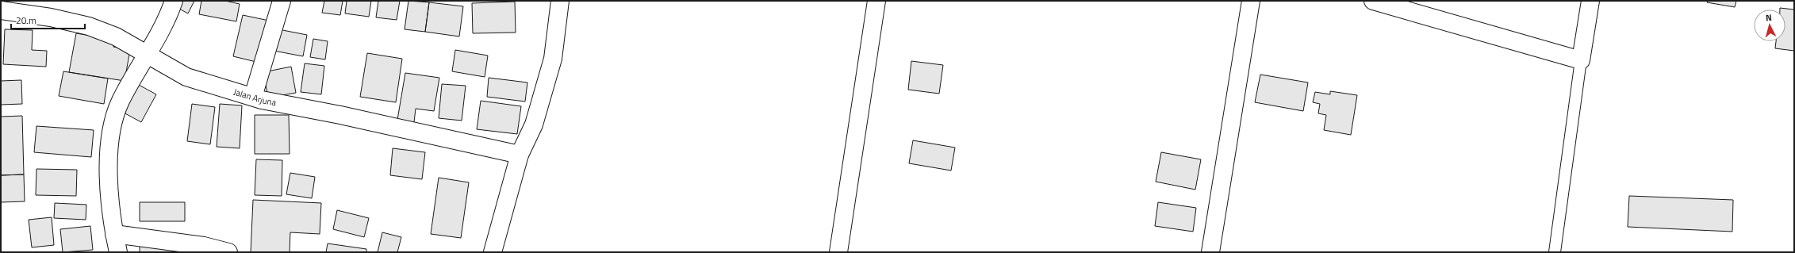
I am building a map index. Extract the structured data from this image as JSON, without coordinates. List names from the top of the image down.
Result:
{
  "streets": {
    "street": ["Jalan Arjuna"]
  },
  "scale_bar": "20 m",
  "north": "top"
}
